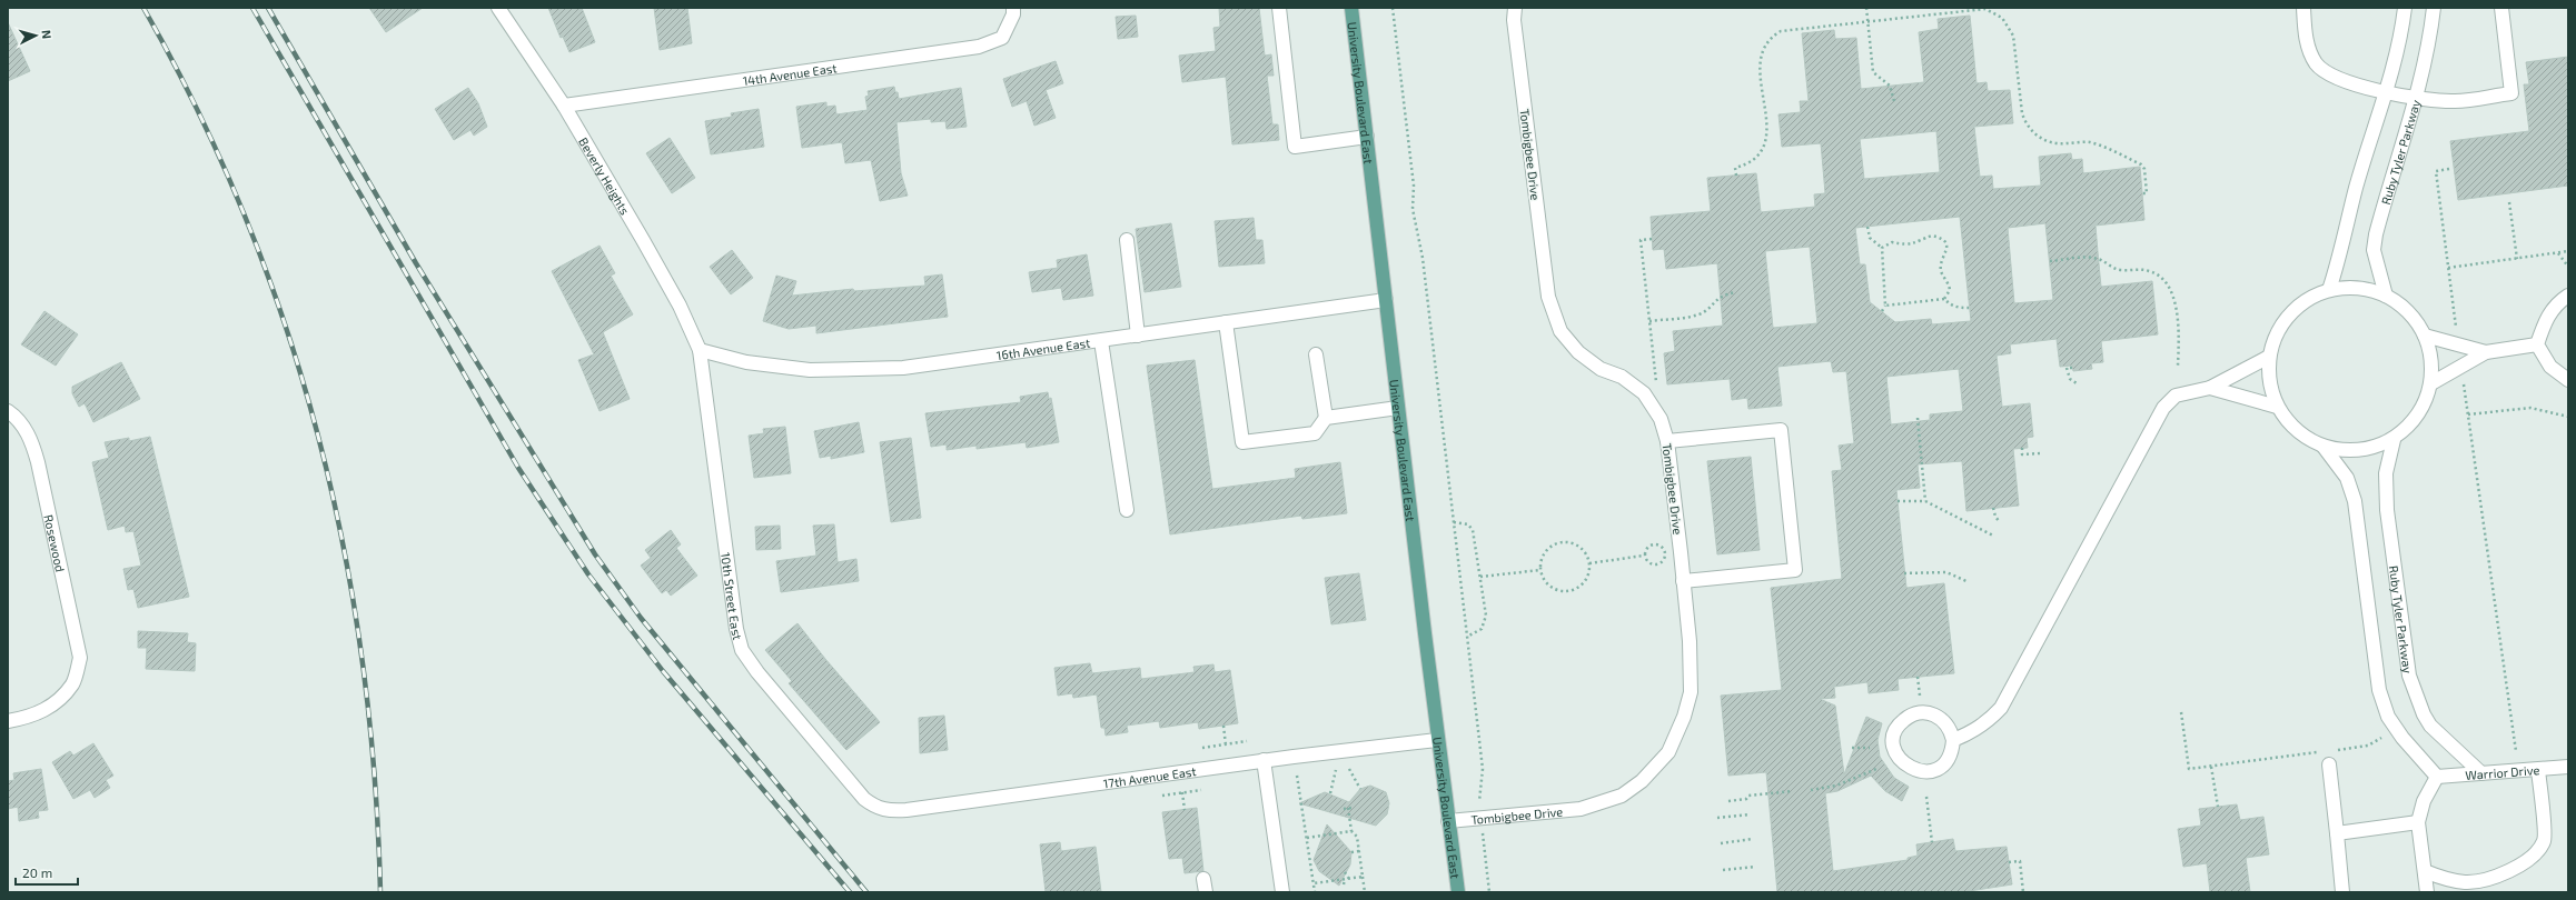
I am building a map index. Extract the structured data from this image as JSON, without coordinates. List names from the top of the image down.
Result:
{
  "streets": {
    "main road": ["University Boulevard East"],
    "street": [
      "14th Avenue East",
      "Ruby Tyler Parkway",
      "Tombigbee Drive",
      "Beverly Heights",
      "16th Avenue East",
      "Rosewood",
      "10th Street East",
      "Warrior Drive",
      "17th Avenue East"
    ]
  },
  "crossings": [
    ["14th Avenue East", "Beverly Heights"],
    ["University Boulevard East", "Tombigbee Drive"],
    ["University Boulevard East", "16th Avenue East"],
    ["University Boulevard East", "17th Avenue East"],
    ["Ruby Tyler Parkway", "Warrior Drive"],
    ["Beverly Heights", "16th Avenue East"],
    ["Beverly Heights", "10th Street East"],
    ["16th Avenue East", "10th Street East"],
    ["10th Street East", "17th Avenue East"]
  ],
  "scale_bar": "20 m",
  "north": "right"
}
